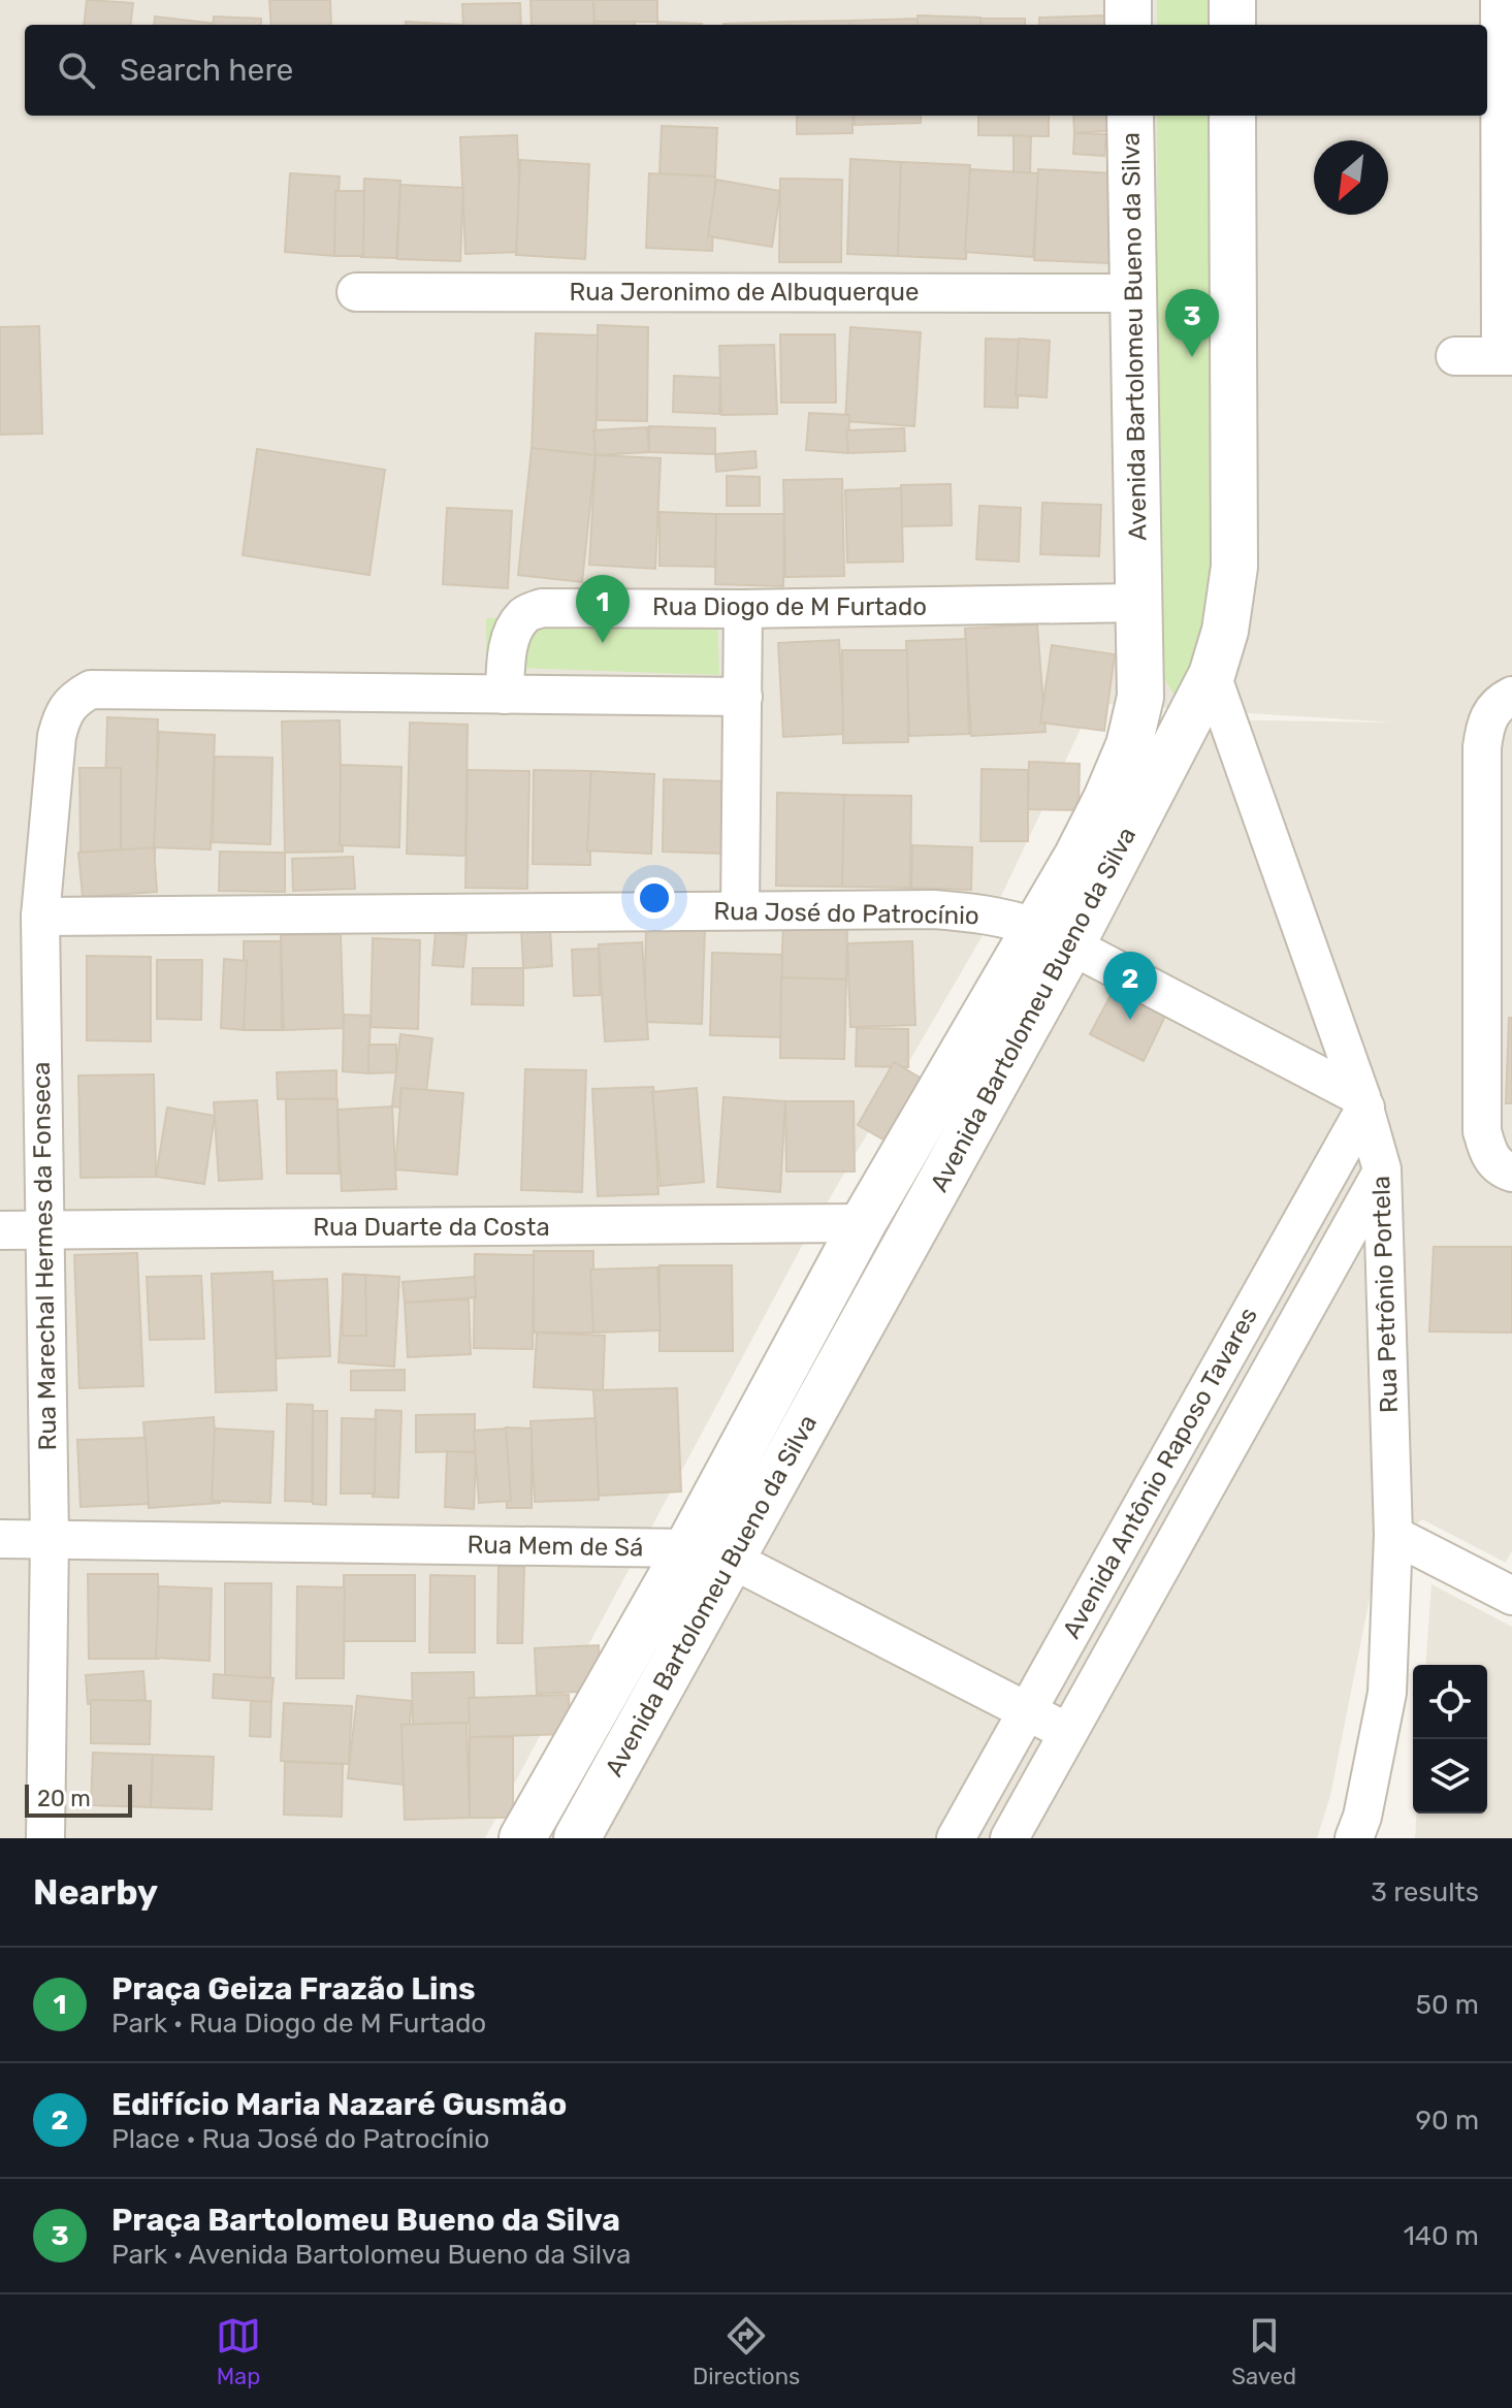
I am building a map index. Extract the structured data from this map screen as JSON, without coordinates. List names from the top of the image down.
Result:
{
  "streets": {
    "street": [
      "Rua Jeronimo de Albuquerque",
      "Avenida Bartolomeu Bueno da Silva",
      "Rua Diogo de M Furtado",
      "Rua José do Patrocínio",
      "Rua Duarte da Costa",
      "Rua Marechal Hermes da Fonseca",
      "Rua Petrônio Portela",
      "Avenida Antônio Raposo Tavares",
      "Rua Mem de Sá"
    ]
  },
  "crossings": [
    ["Rua Jeronimo de Albuquerque", "Avenida Bartolomeu Bueno da Silva"],
    ["Avenida Bartolomeu Bueno da Silva", "Rua Diogo de M Furtado"],
    ["Avenida Bartolomeu Bueno da Silva", "Rua José do Patrocínio"],
    ["Avenida Bartolomeu Bueno da Silva", "Rua Duarte da Costa"],
    ["Avenida Bartolomeu Bueno da Silva", "Rua Petrônio Portela"],
    ["Avenida Bartolomeu Bueno da Silva", "Rua Mem de Sá"],
    ["Rua Diogo de M Furtado", "Rua Marechal Hermes da Fonseca"],
    ["Rua José do Patrocínio", "Rua Marechal Hermes da Fonseca"],
    ["Rua José do Patrocínio", "Rua Petrônio Portela"],
    ["Rua José do Patrocínio", "Avenida Antônio Raposo Tavares"],
    ["Rua Duarte da Costa", "Rua Marechal Hermes da Fonseca"],
    ["Rua Marechal Hermes da Fonseca", "Rua Mem de Sá"],
    ["Rua Petrônio Portela", "Avenida Antônio Raposo Tavares"],
    ["Avenida Antônio Raposo Tavares", "Rua Mem de Sá"]
  ],
  "scale_bar": "20 m",
  "north": "bottom left",
  "page": {
    "search": "Search here",
    "pins": ["3", "1", "2"],
    "scale": "20 m",
    "heading": ["Nearby", "3 results"],
    "list": [
      {
        "mark": "1",
        "name": "Praça Geiza Frazão Lins",
        "note": "Park · Rua Diogo de M Furtado",
        "value": "50 m"
      },
      {
        "mark": "2",
        "name": "Edifício Maria Nazaré Gusmão",
        "note": "Place · Rua José do Patrocínio",
        "value": "90 m"
      },
      {
        "mark": "3",
        "name": "Praça Bartolomeu Bueno da Silva",
        "note": "Park · Avenida Bartolomeu Bueno da Silva",
        "value": "140 m"
      }
    ],
    "nav": ["Map", "Directions", "Saved"]
  }
}
